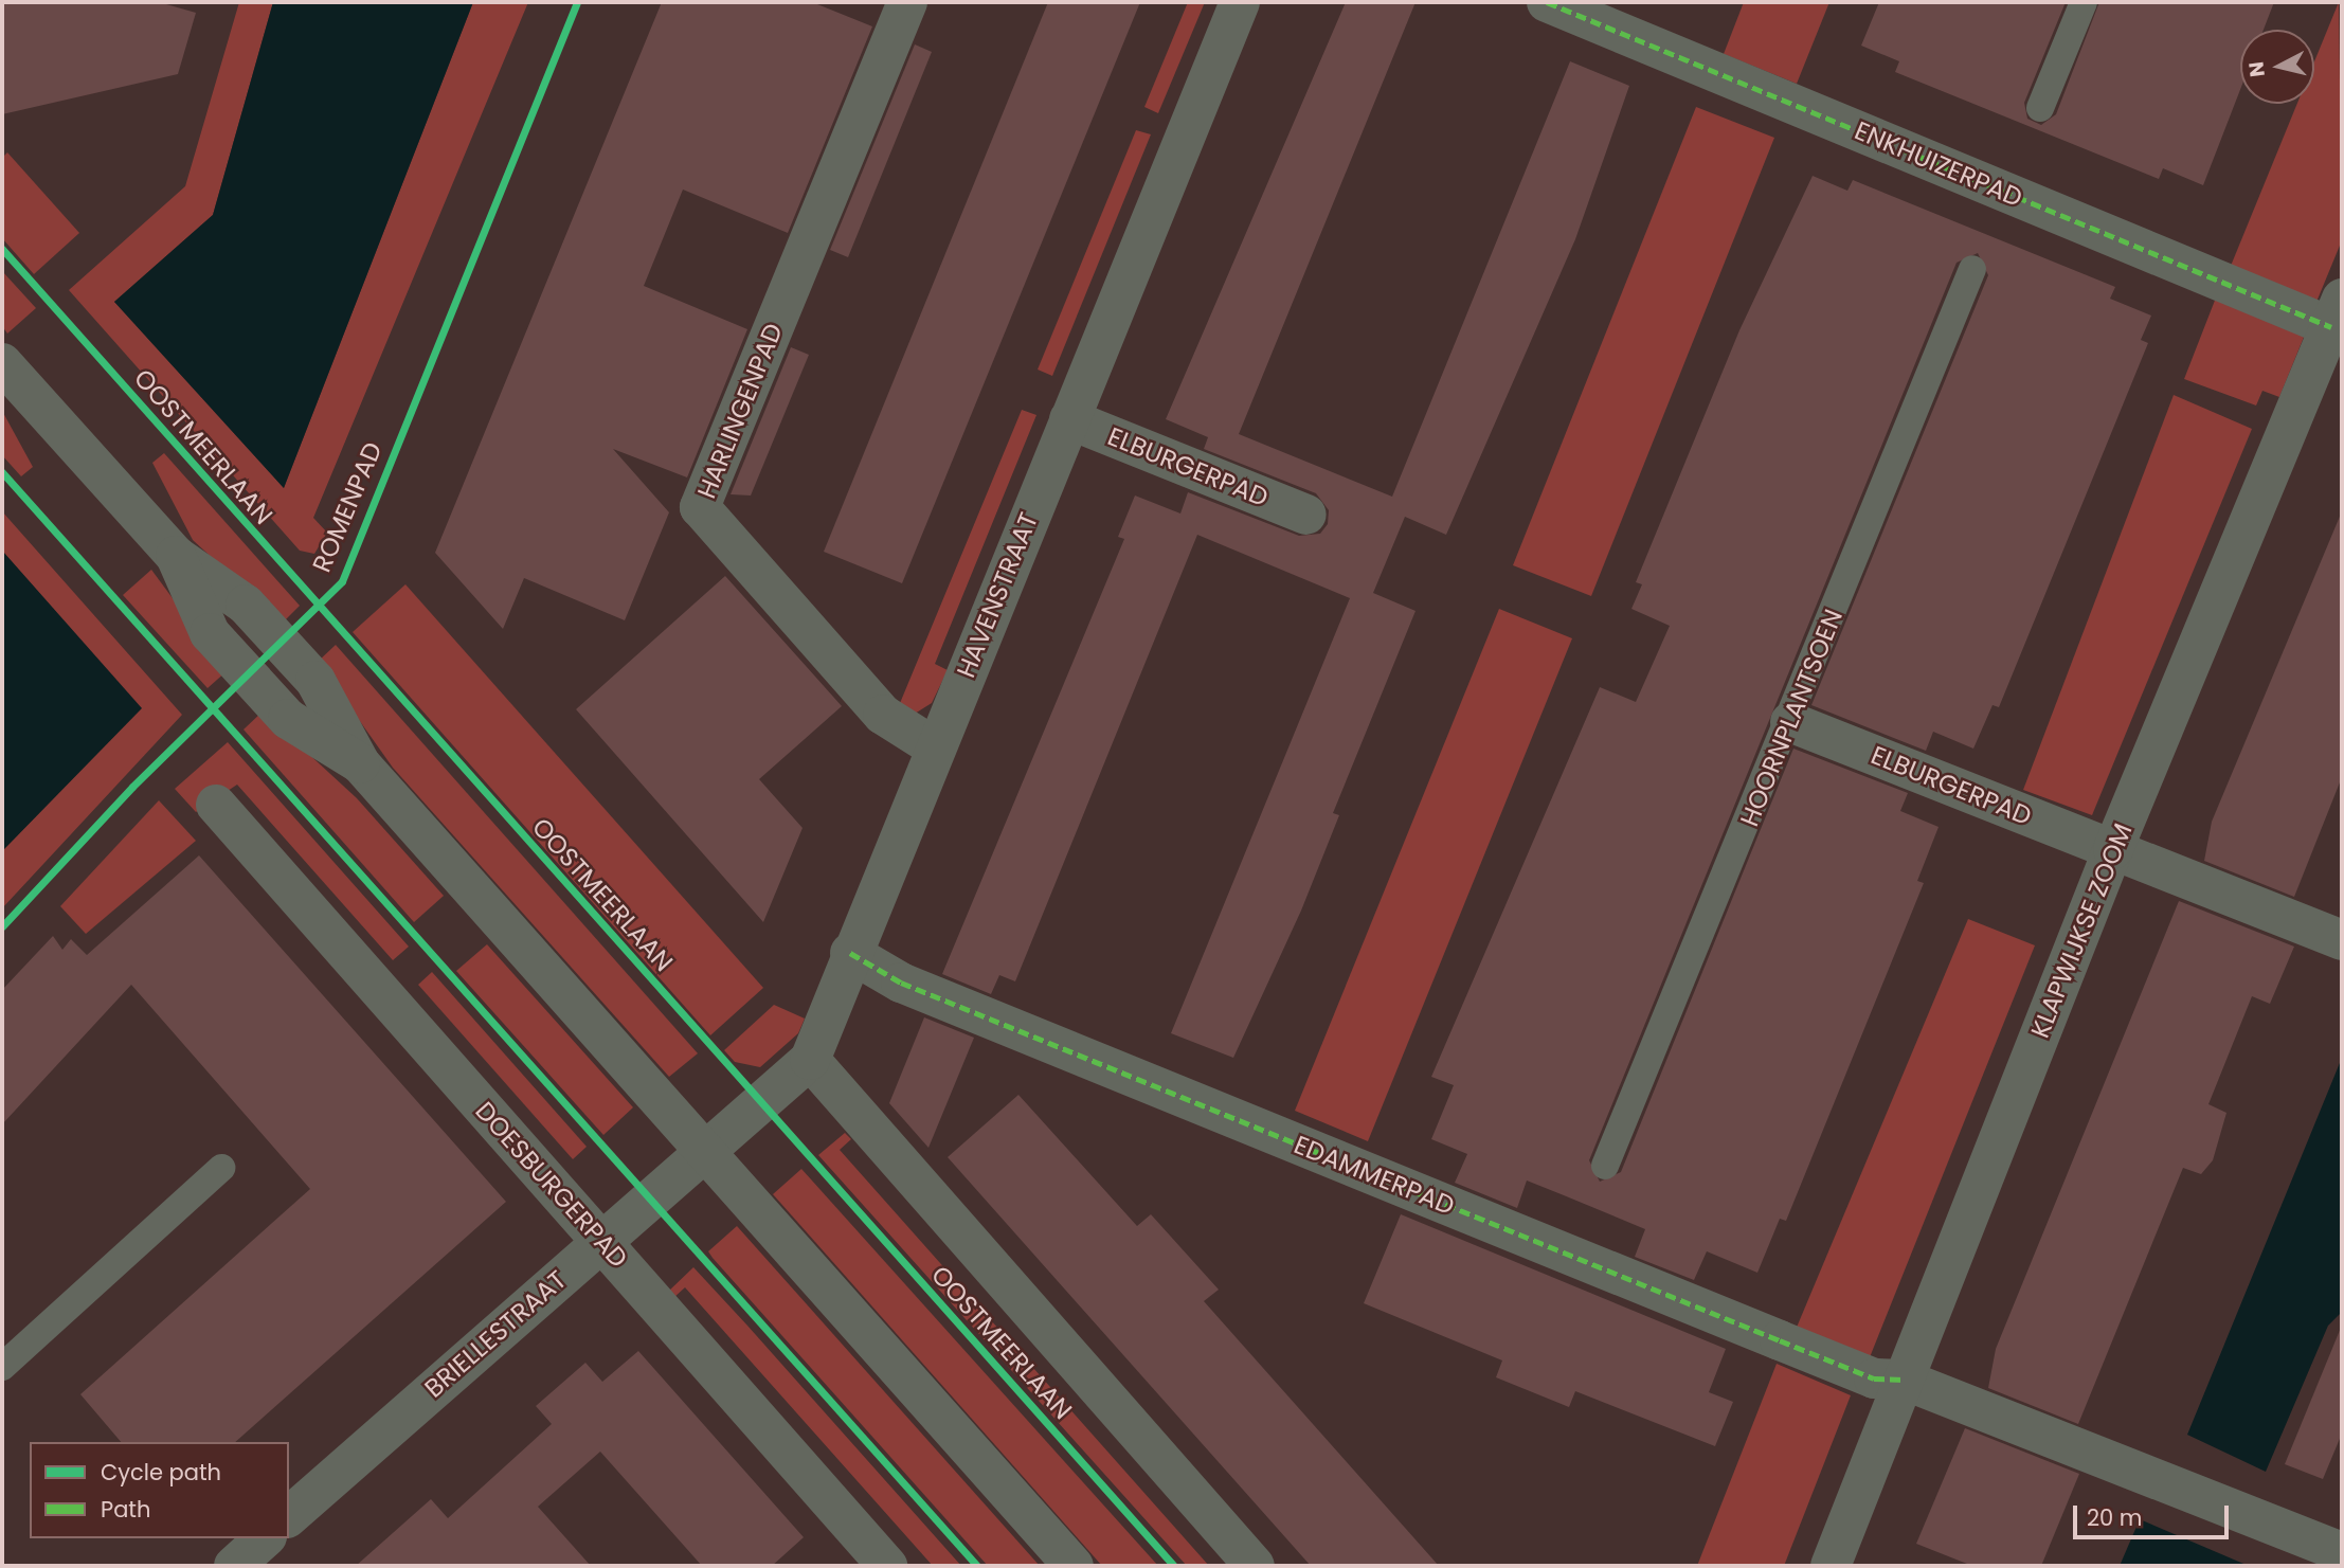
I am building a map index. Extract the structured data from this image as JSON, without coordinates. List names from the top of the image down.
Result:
{
  "streets": {
    "street": [
      "ENKHUIZERPAD",
      "HARLINGENPAD",
      "OOSTMEERLAAN",
      "ELBURGERPAD",
      "HAVENSTRAAT",
      "KLAPWIJKSE ZOOM",
      "EDAMMERPAD",
      "DOESBURGERPAD",
      "BRIELLESTRAAT"
    ],
    "lane": ["HOORNPLANTSOEN"],
    "cycle path": ["ROMENPAD"]
  },
  "crossings": [
    ["ENKHUIZERPAD", "KLAPWIJKSE ZOOM"],
    ["HARLINGENPAD", "HAVENSTRAAT"],
    ["OOSTMEERLAAN", "HAVENSTRAAT"],
    ["ELBURGERPAD", "HAVENSTRAAT"],
    ["ELBURGERPAD", "HOORNPLANTSOEN"],
    ["ELBURGERPAD", "KLAPWIJKSE ZOOM"],
    ["HAVENSTRAAT", "EDAMMERPAD"],
    ["HAVENSTRAAT", "BRIELLESTRAAT"],
    ["KLAPWIJKSE ZOOM", "EDAMMERPAD"],
    ["DOESBURGERPAD", "BRIELLESTRAAT"]
  ],
  "legend": ["Cycle path", "Path"],
  "scale_bar": "20 m",
  "north": "left"
}
